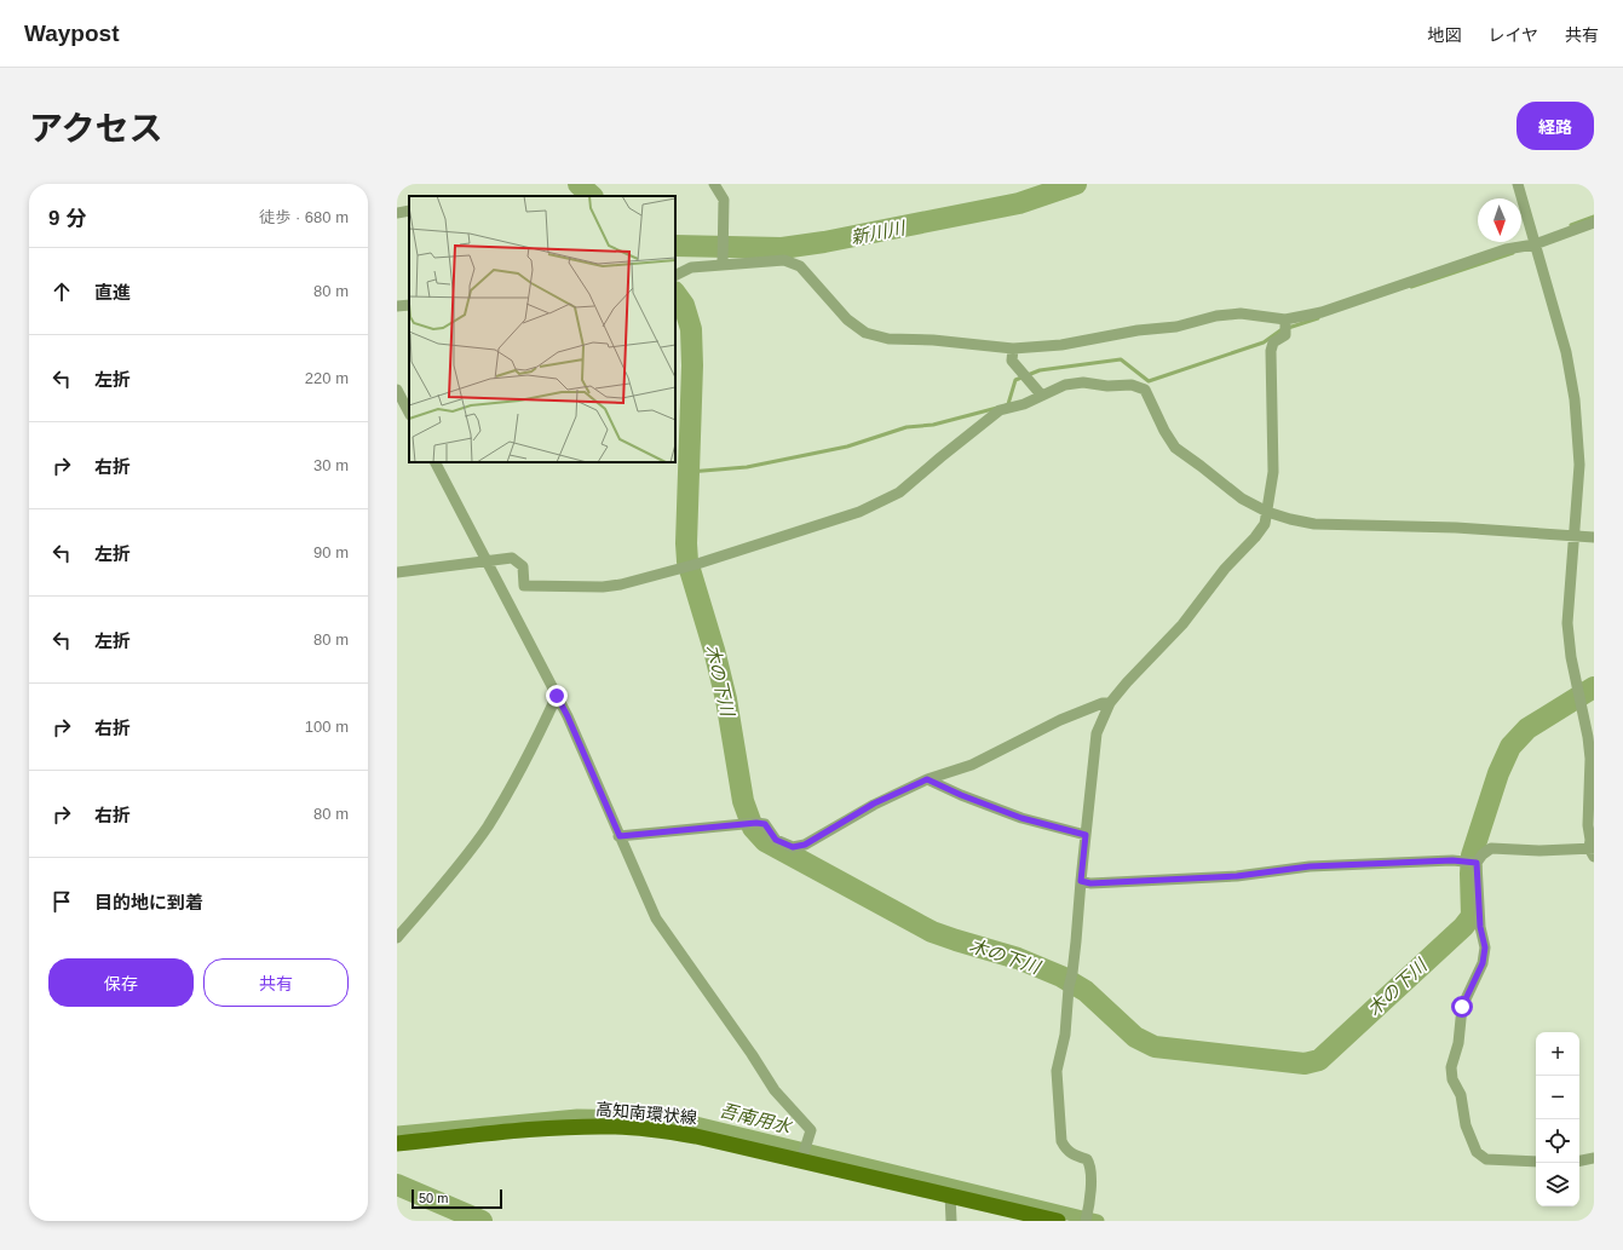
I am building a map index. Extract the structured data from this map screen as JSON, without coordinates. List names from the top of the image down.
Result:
{
  "streets": {
    "main road": ["高知南環状線"]
  },
  "water": ["新川川", "木の下川", "吾南用水"],
  "scale_bar": "50 m",
  "north": "bottom",
  "page": {
    "header": "Waypost",
    "nav": ["地図", "レイヤ", "共有"],
    "title": "アクセス",
    "buttons": [
      "経路",
      ["保存", "共有"]
    ],
    "heading": ["9 分", "徒歩 · 680 m"],
    "list": [
      ["直進", "80 m"],
      ["左折", "220 m"],
      ["右折", "30 m"],
      ["左折", "90 m"],
      ["左折", "80 m"],
      ["右折", "100 m"],
      ["右折", "80 m"],
      "目的地に到着"
    ],
    "map_buttons": ["+", "−"],
    "scale": "50 m"
  }
}
